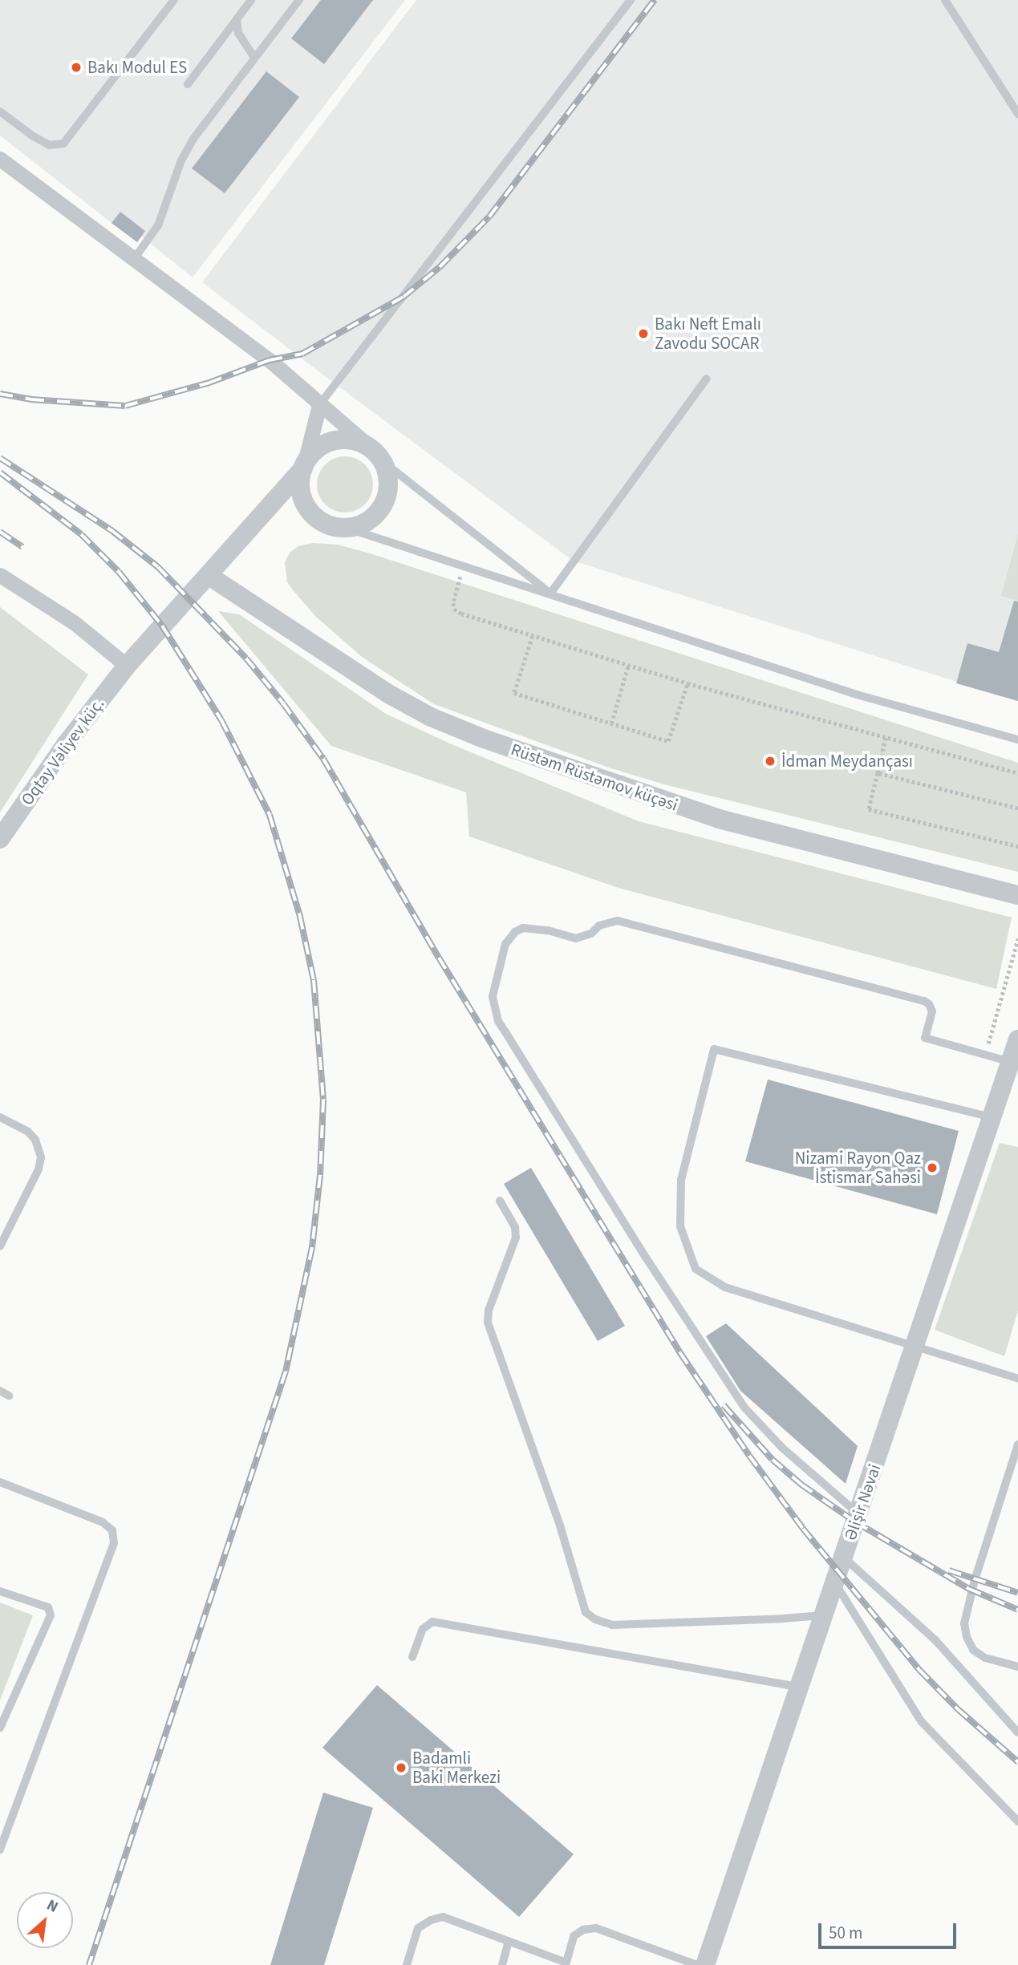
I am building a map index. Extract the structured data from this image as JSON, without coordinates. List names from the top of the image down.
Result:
{
  "streets": {
    "street": ["Oqtay Vəliyev küç.", "Rüstəm Rüstəmov küçəsi", "Əlişir Nəvai"]
  },
  "crossings": [
    ["Oqtay Vəliyev küç.", "Rüstəm Rüstəmov küçəsi"]
  ],
  "places": [
    "Bakı Modul ES",
    "Bakı Neft Emalı Zavodu SOCAR",
    "İdman Meydançası",
    "Nizami Rayon Qaz İstismar Sahəsi",
    "Badamli Baki Merkezi"
  ],
  "scale_bar": "50 m",
  "north": "top right"
}
